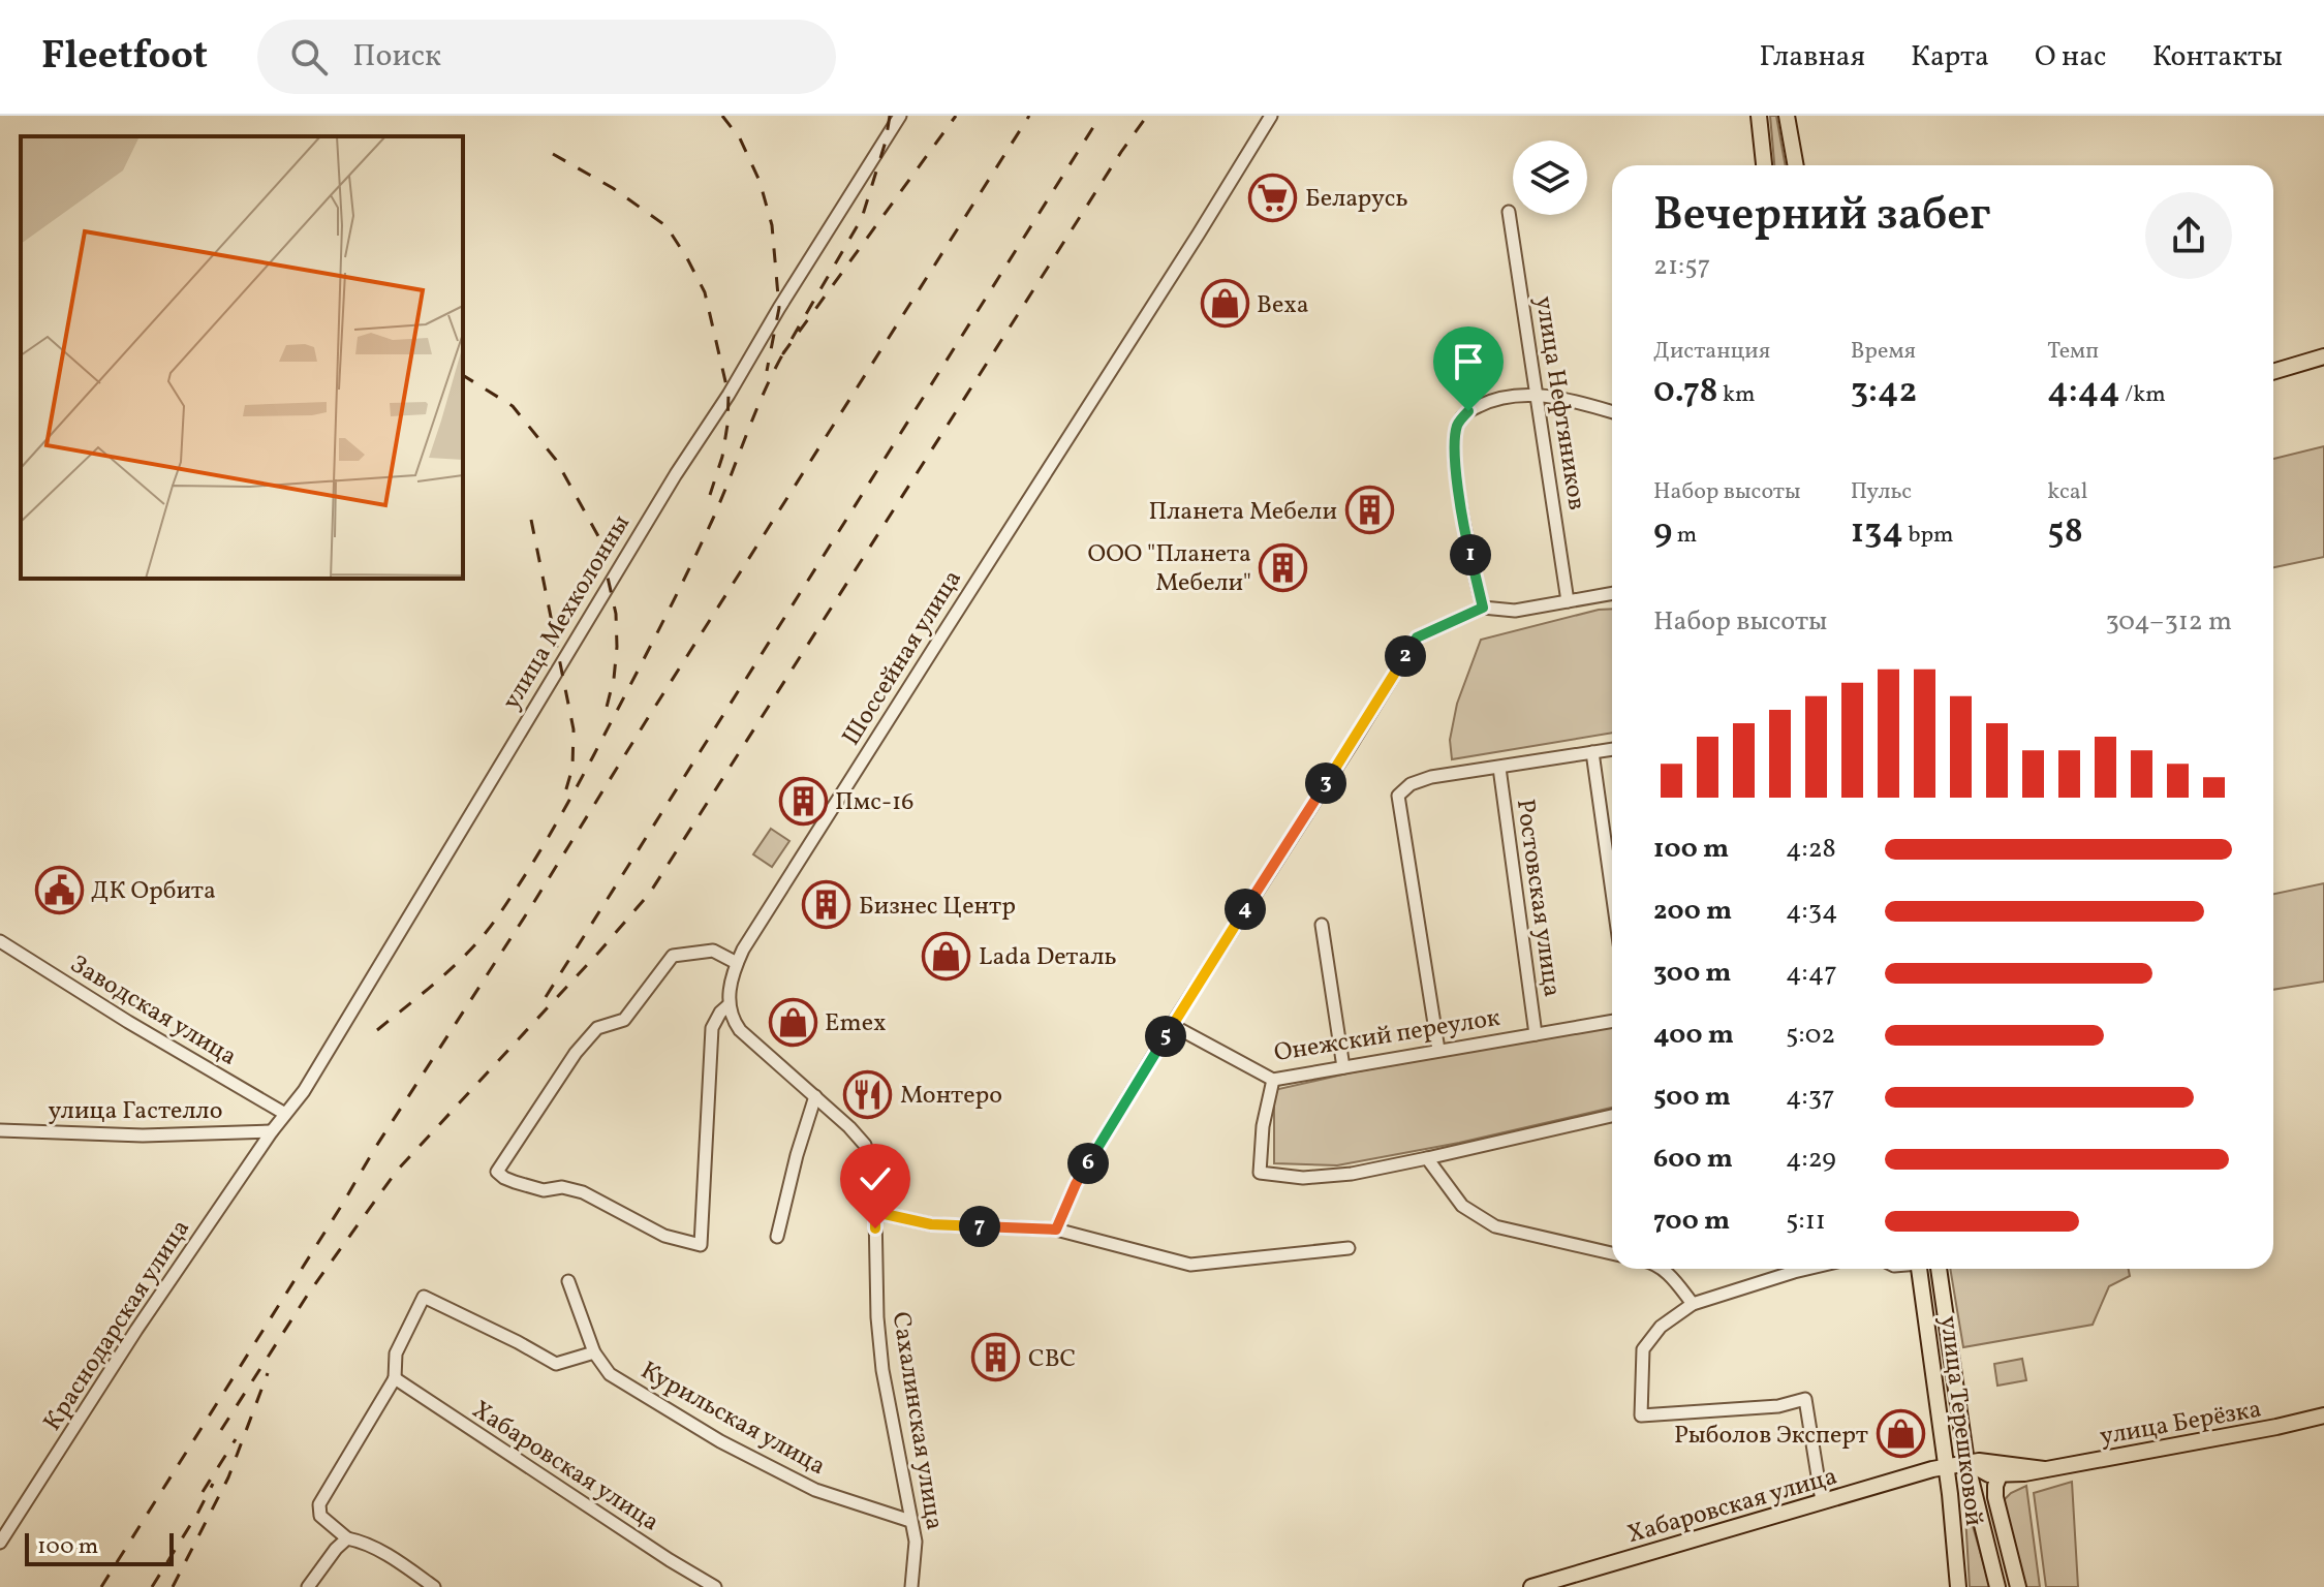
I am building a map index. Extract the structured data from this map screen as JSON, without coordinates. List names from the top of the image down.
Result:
{
  "streets": {
    "main road": ["улица Терешковой", "улица Берёзка", "Хабаровская улица"],
    "street": [
      "улица Нефтяников",
      "улица Мехколонны",
      "Шоссейная улица",
      "Ростовская улица",
      "Заводская улица",
      "Онежский переулок",
      "улица Гастелло",
      "Краснодарская улица",
      "Курильская улица",
      "Сахалинская улица"
    ]
  },
  "crossings": [
    ["улица Мехколонны", "Заводская улица"],
    ["улица Мехколонны", "улица Гастелло"],
    ["улица Мехколонны", "Краснодарская улица"],
    ["Ростовская улица", "Онежский переулок"],
    ["улица Гастелло", "Краснодарская улица"],
    ["Курильская улица", "Сахалинская улица"],
    ["улица Терешковой", "улица Берёзка"],
    ["улица Терешковой", "Хабаровская улица"],
    ["улица Берёзка", "Хабаровская улица"]
  ],
  "places": {
    "supermarket": ["Беларусь"],
    "shop": [
      "Веха",
      "Lada Dеталь",
      "Emex",
      "Рыболов Эксперт"
    ],
    "building": [
      "Планета Мебели",
      "ООО \"Планета Мебели\"",
      "Пмс-16",
      "Бизнес Центр",
      "СВС"
    ],
    "public building": ["ДК Орбита"],
    "restaurant": ["Монтеро"]
  },
  "scale_bar": "100 m",
  "page": {
    "header": "Fleetfoot",
    "search": "Поиск",
    "nav": [
      "Главная",
      "Карта",
      "О нас",
      "Контакты"
    ],
    "heading": ["Вечерний забег", "21:57"],
    "stats": [
      ["Дистанция", "0.78 km"],
      ["Время", "3:42"],
      ["Темп", "4:44 /km"],
      ["Набор высоты", "9 m"],
      ["Пульс", "134 bpm"],
      ["kcal", "58"]
    ],
    "pins": [
      "1",
      "2",
      "3",
      "4",
      "5",
      "6",
      "7"
    ],
    "chart": ["Набор высоты", "304–312 m"],
    "list": [
      {
        "name": "100 m",
        "note": "4:28"
      },
      {
        "name": "200 m",
        "note": "4:34"
      },
      {
        "name": "300 m",
        "note": "4:47"
      },
      {
        "name": "400 m",
        "note": "5:02"
      },
      {
        "name": "500 m",
        "note": "4:37"
      },
      {
        "name": "600 m",
        "note": "4:29"
      },
      {
        "name": "700 m",
        "note": "5:11"
      }
    ],
    "scale": "100 m"
  }
}
